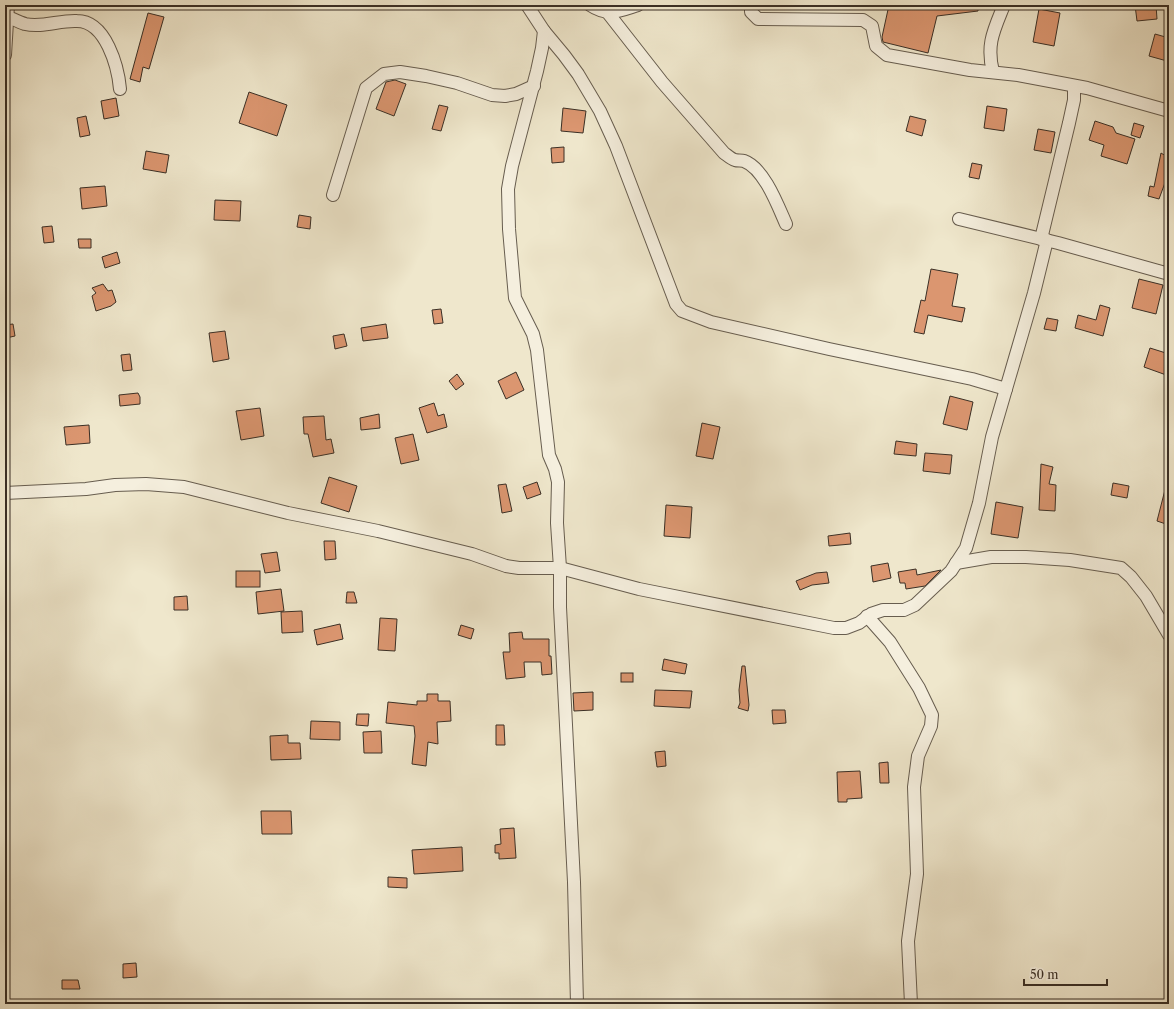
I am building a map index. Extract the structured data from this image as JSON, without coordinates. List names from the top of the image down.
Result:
{
  "scale_bar": "50 m"
}
